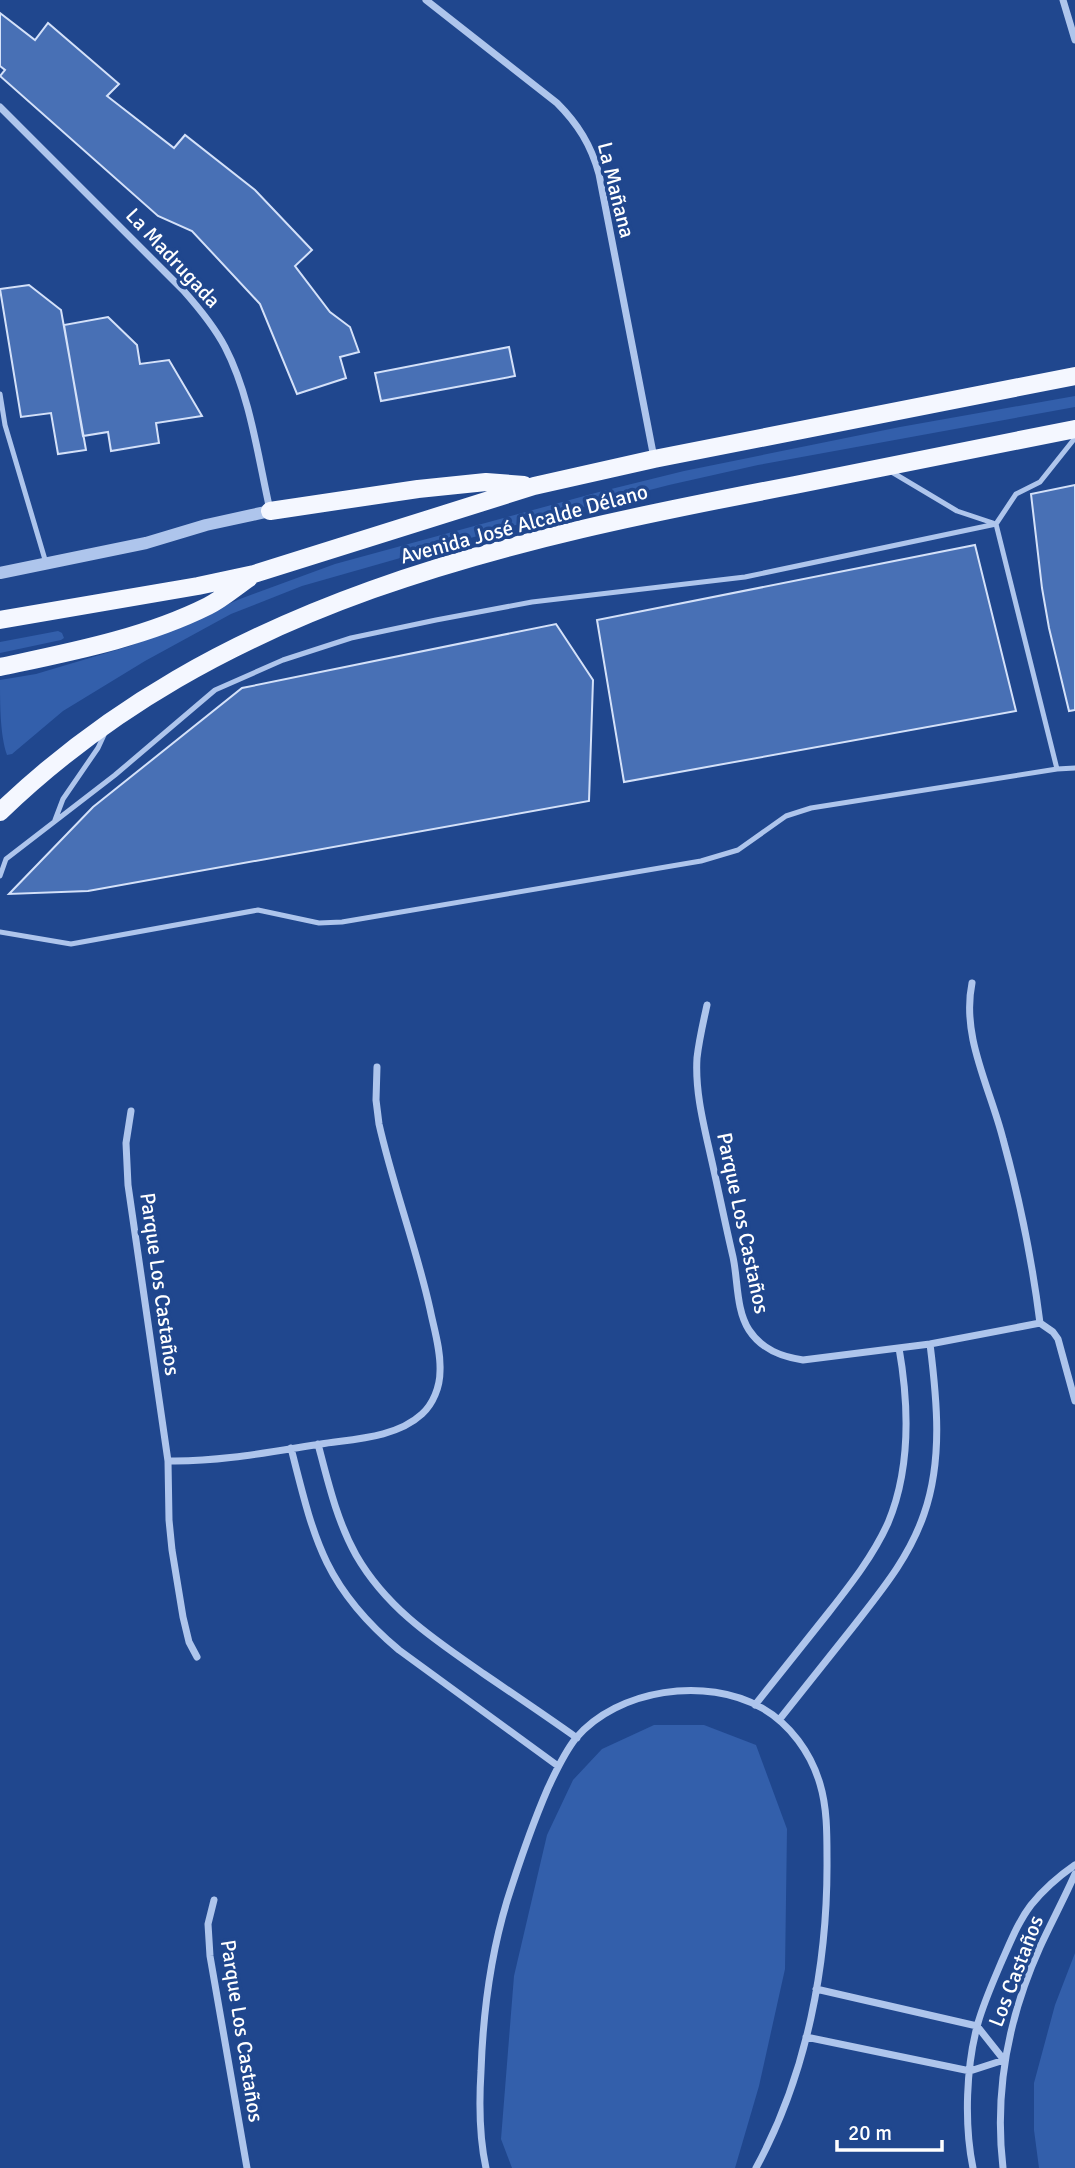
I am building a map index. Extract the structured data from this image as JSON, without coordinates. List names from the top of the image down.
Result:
{
  "streets": {
    "main road": ["Avenida José Alcalde Délano"],
    "street": [
      "La Mañana",
      "La Madrugada",
      "Parque Los Castaños",
      "Los Castaños"
    ]
  },
  "crossings": [
    ["La Mañana", "Avenida José Alcalde Délano"]
  ],
  "scale_bar": "20 m"
}
